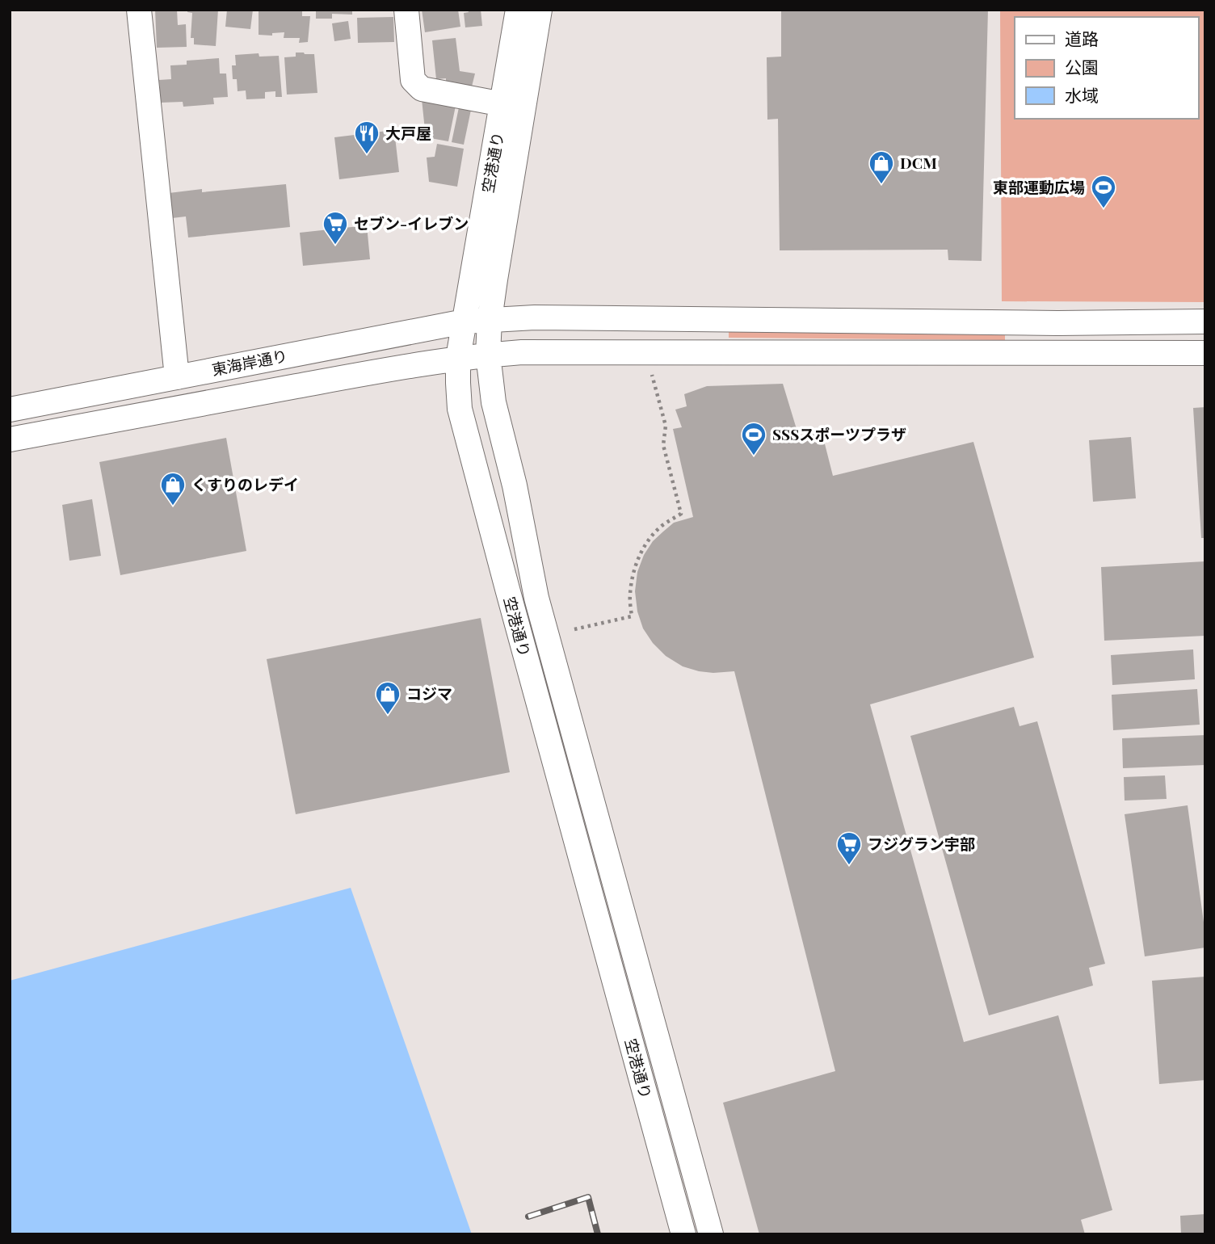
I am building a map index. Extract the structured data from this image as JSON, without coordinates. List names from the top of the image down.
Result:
{
  "streets": {
    "street": ["空港通り", "東海岸通り"]
  },
  "crossings": [
    ["空港通り", "東海岸通り"]
  ],
  "places": {
    "restaurant": ["大戸屋"],
    "shop": ["DCM", "くすりのレデイ", "コジマ"],
    "sports": ["東部運動広場", "SSSスポーツプラザ"],
    "supermarket": ["セブン-イレブン", "フジグラン宇部"]
  },
  "legend": ["道路", "公園", "水域"]
}
